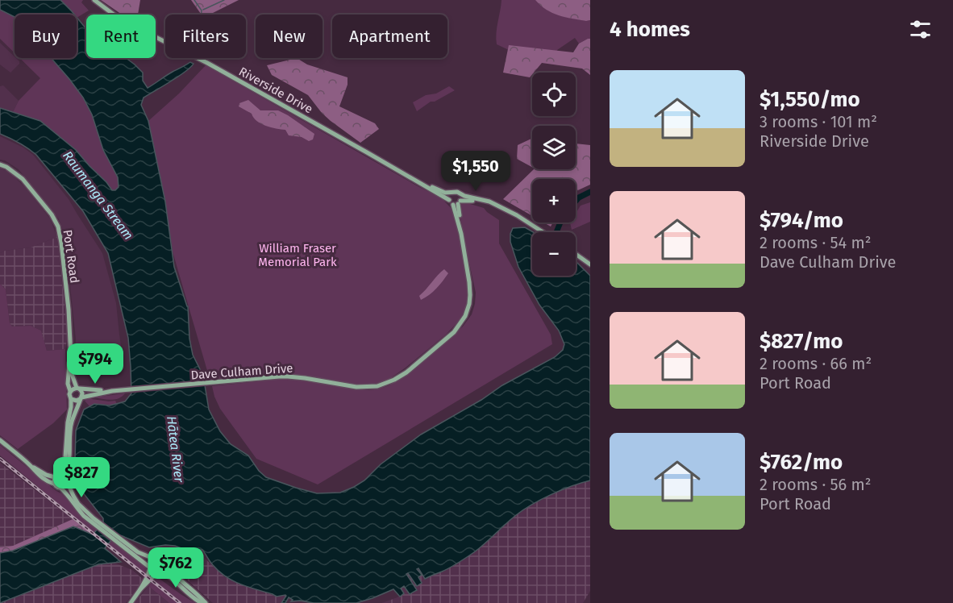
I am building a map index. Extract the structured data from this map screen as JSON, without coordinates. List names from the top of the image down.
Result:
{
  "streets": {
    "main road": ["Riverside Drive", "Port Road", "Dave Culham Drive"]
  },
  "crossings": [
    ["Riverside Drive", "Dave Culham Drive"],
    ["Port Road", "Dave Culham Drive"]
  ],
  "water": ["Raumanga Stream", "Hātea River"],
  "parks": ["William Fraser Memorial Park"],
  "page": {
    "heading": "4 homes",
    "chip": [
      "Buy",
      "Rent",
      "Filters",
      "New",
      "Apartment"
    ],
    "list": [
      {
        "name": "$1,550/mo",
        "note": "3 rooms · 101 m² · Riverside Drive"
      },
      {
        "name": "$794/mo",
        "note": "2 rooms · 54 m² · Dave Culham Drive"
      },
      {
        "name": "$827/mo",
        "note": "2 rooms · 66 m² · Port Road"
      },
      {
        "name": "$762/mo",
        "note": "2 rooms · 56 m² · Port Road"
      }
    ],
    "map_buttons": ["+", "−"],
    "price": [
      "$1,550",
      "$794",
      "$827",
      "$762"
    ]
  }
}
